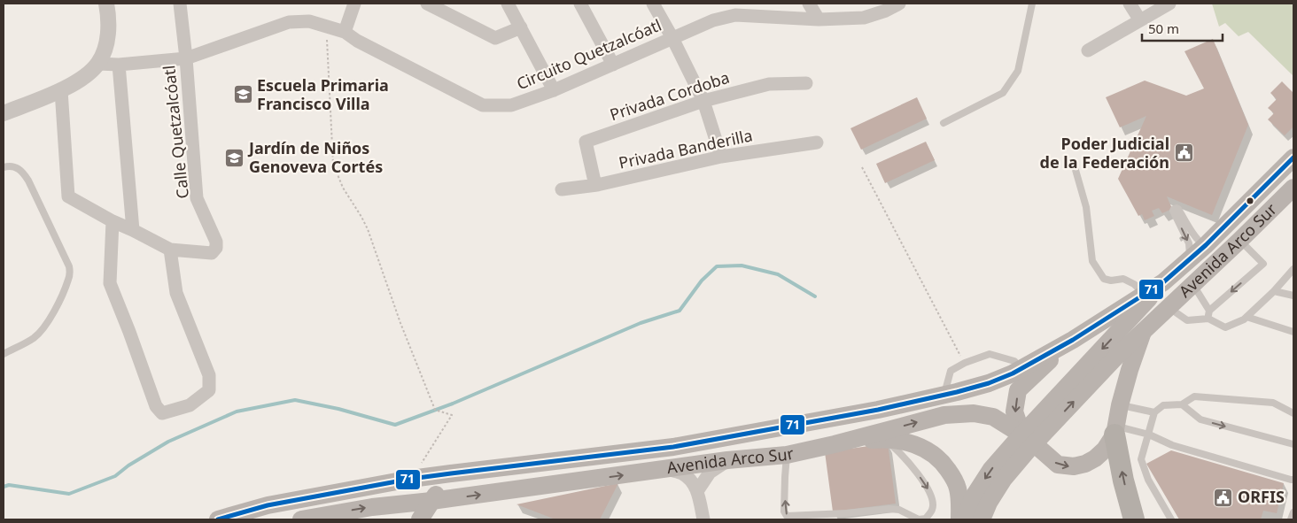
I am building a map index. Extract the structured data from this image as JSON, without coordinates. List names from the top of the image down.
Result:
{
  "streets": {
    "main road": ["Avenida Arco Sur"],
    "street": [
      "Circuito Quetzalcóatl",
      "Privada Cordoba",
      "Calle Quetzalcóatl",
      "Privada Banderilla"
    ]
  },
  "crossings": [
    ["Circuito Quetzalcóatl", "Calle Quetzalcóatl"],
    ["Privada Cordoba", "Privada Banderilla"]
  ],
  "places": {
    "school or university": ["Escuela Primaria Francisco Villa", "Jardín de Niños Genoveva Cortés"],
    "public building": ["Poder Judicial de la Federación", "ORFIS"]
  },
  "lines": ["transit line 71"],
  "scale_bar": "50 m"
}
